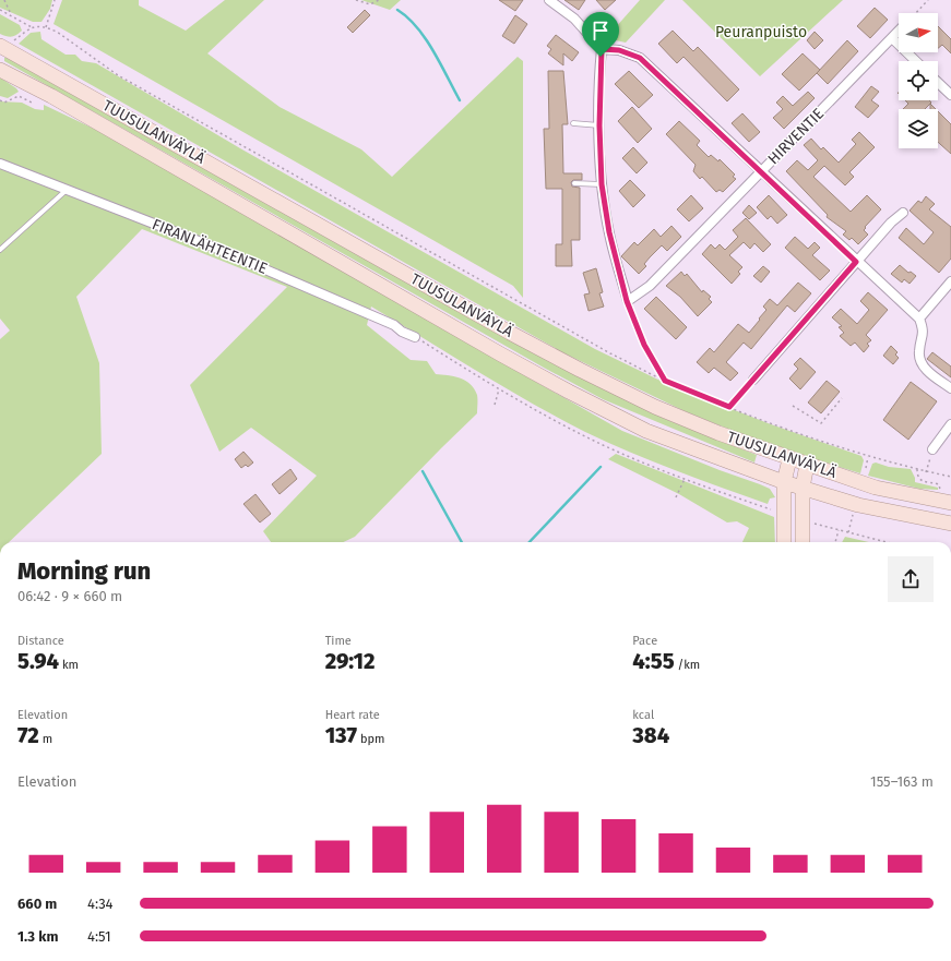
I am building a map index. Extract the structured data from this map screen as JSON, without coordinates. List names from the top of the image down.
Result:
{
  "streets": {
    "main road": ["TUUSULANVÄYLÄ"],
    "street": ["HIRVENTIE", "FIRANLÄHTEENTIE"]
  },
  "parks": ["Peuranpuisto"],
  "north": "right",
  "page": {
    "heading": ["Morning run", "06:42 · 9 × 660 m"],
    "stats": [
      ["Distance", "5.94 km"],
      ["Time", "29:12"],
      ["Pace", "4:55 /km"],
      ["Elevation", "72 m"],
      ["Heart rate", "137 bpm"],
      ["kcal", "384"]
    ],
    "chart": ["Elevation", "155–163 m"],
    "list": [
      {
        "name": "660 m",
        "note": "4:34"
      },
      {
        "name": "1.3 km",
        "note": "4:51"
      }
    ]
  }
}
